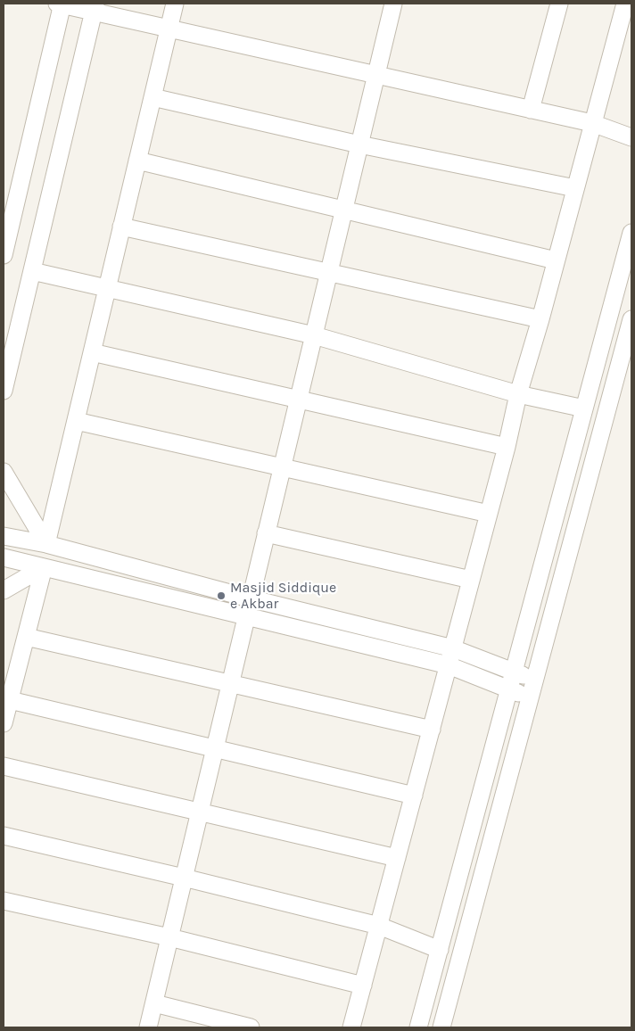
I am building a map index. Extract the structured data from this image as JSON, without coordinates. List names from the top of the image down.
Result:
{
  "places": ["Masjid Siddique e Akbar"]
}
